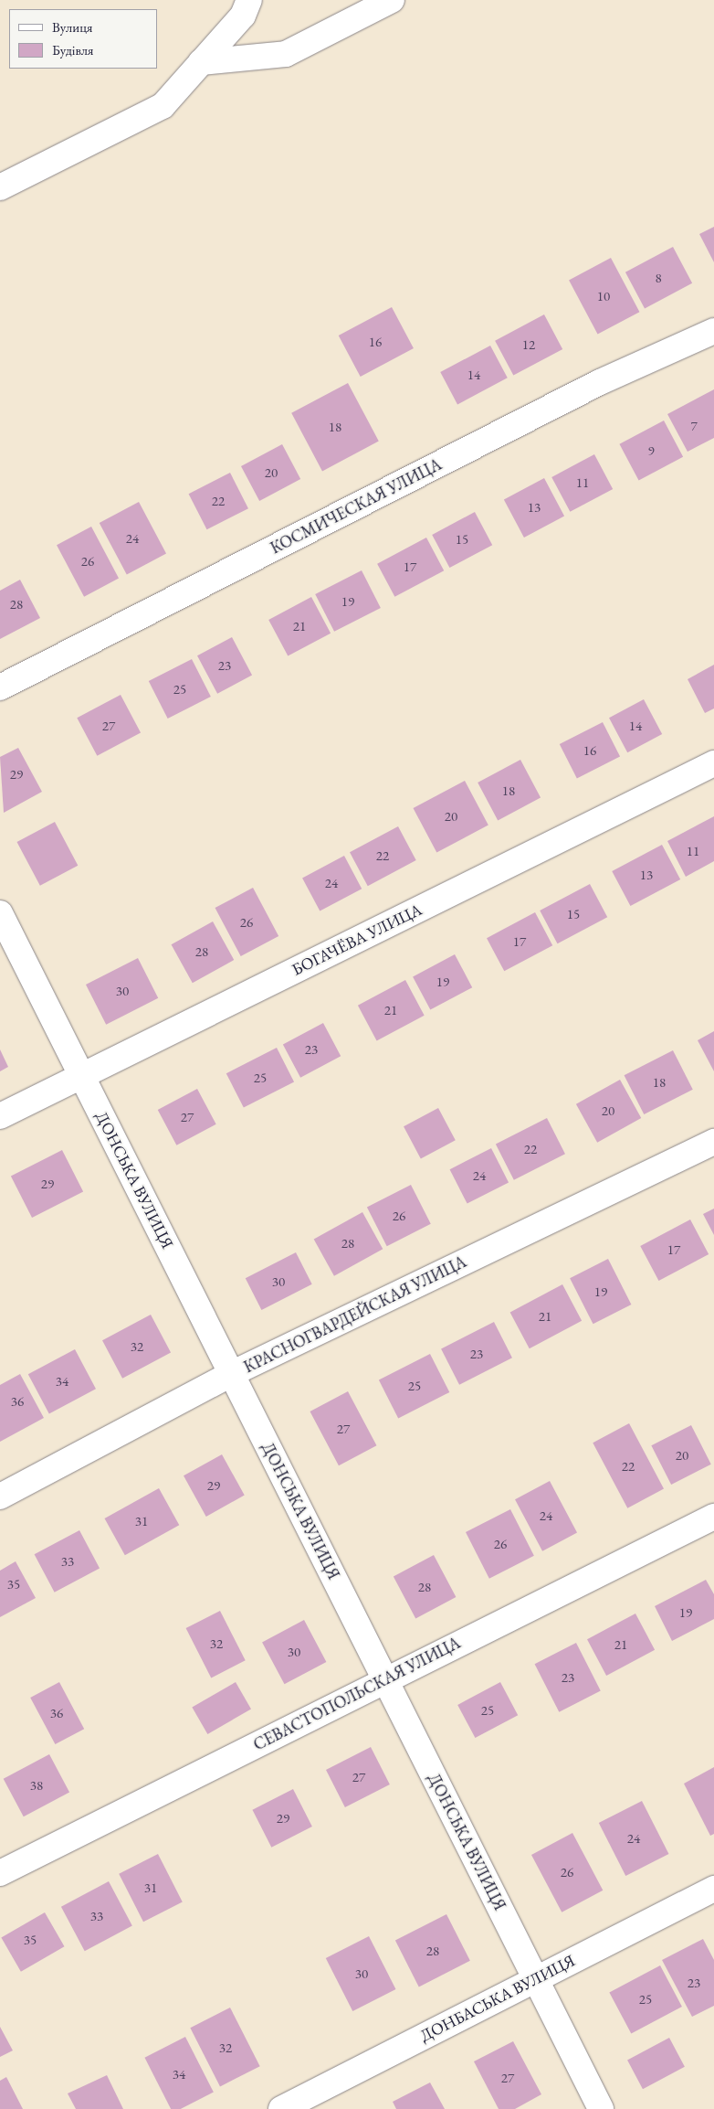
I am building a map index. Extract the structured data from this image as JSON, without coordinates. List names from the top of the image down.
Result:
{
  "streets": {
    "street": [
      "КОСМИЧЕСКАЯ УЛИЦА",
      "БОГАЧЁВА УЛИЦА",
      "ДОНСЬКА ВУЛИЦЯ",
      "КРАСНОГВАРДЕЙСКАЯ УЛИЦА",
      "СЕВАСТОПОЛЬСКАЯ УЛИЦА",
      "ДОНБАСЬКА ВУЛИЦЯ"
    ]
  },
  "crossings": [
    ["БОГАЧЁВА УЛИЦА", "ДОНСЬКА ВУЛИЦЯ"],
    ["ДОНСЬКА ВУЛИЦЯ", "КРАСНОГВАРДЕЙСКАЯ УЛИЦА"],
    ["ДОНСЬКА ВУЛИЦЯ", "СЕВАСТОПОЛЬСКАЯ УЛИЦА"],
    ["ДОНСЬКА ВУЛИЦЯ", "ДОНБАСЬКА ВУЛИЦЯ"]
  ],
  "house_numbers": [
    "8",
    "10",
    "16",
    "12",
    "14",
    "7",
    "18",
    "9",
    "20",
    "11",
    "22",
    "13",
    "24",
    "15",
    "26",
    "17",
    "19",
    "28",
    "21",
    "23",
    "25",
    "27",
    "14",
    "16",
    "29",
    "18",
    "20",
    "11",
    "22",
    "13",
    "24",
    "15",
    "26",
    "17",
    "28",
    "19",
    "30",
    "21",
    "23",
    "25",
    "18",
    "20",
    "27",
    "22",
    "24",
    "29",
    "26",
    "28",
    "17",
    "30",
    "19",
    "21",
    "32",
    "23",
    "34",
    "25",
    "36",
    "27",
    "20",
    "22",
    "29",
    "24",
    "31",
    "26",
    "33",
    "35",
    "28",
    "19",
    "32",
    "21",
    "30",
    "23",
    "25",
    "36",
    "27",
    "38",
    "29",
    "24",
    "26",
    "31",
    "33",
    "35",
    "28",
    "30",
    "23",
    "25",
    "32",
    "34",
    "27"
  ],
  "legend": ["Вулиця", "Будівля"]
}
